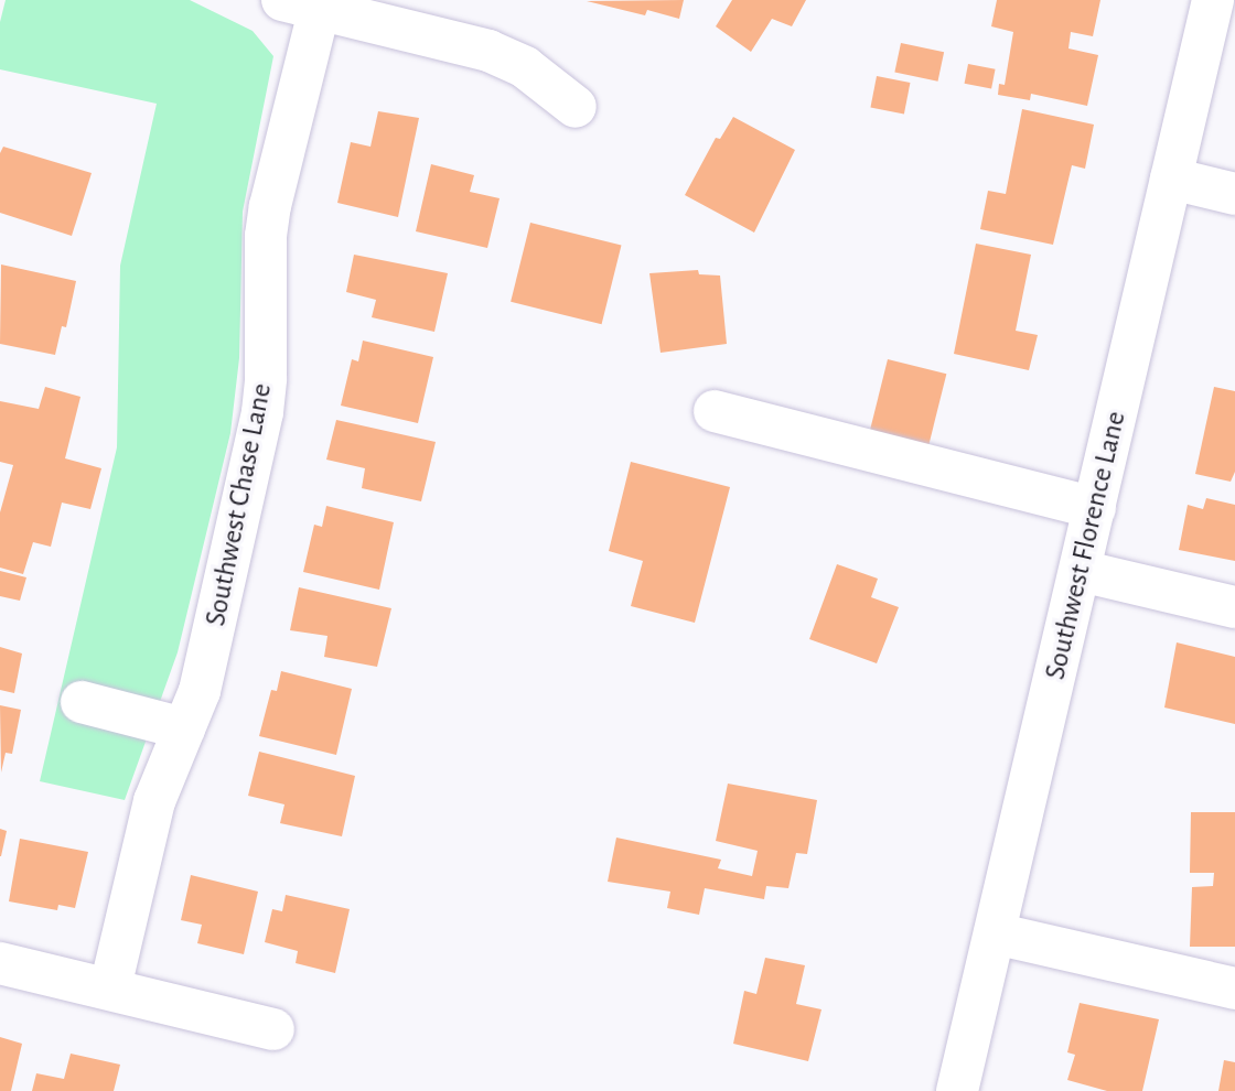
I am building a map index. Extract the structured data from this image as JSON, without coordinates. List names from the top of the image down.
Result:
{
  "streets": {
    "street": ["Southwest Chase Lane", "Southwest Florence Lane"]
  }
}
